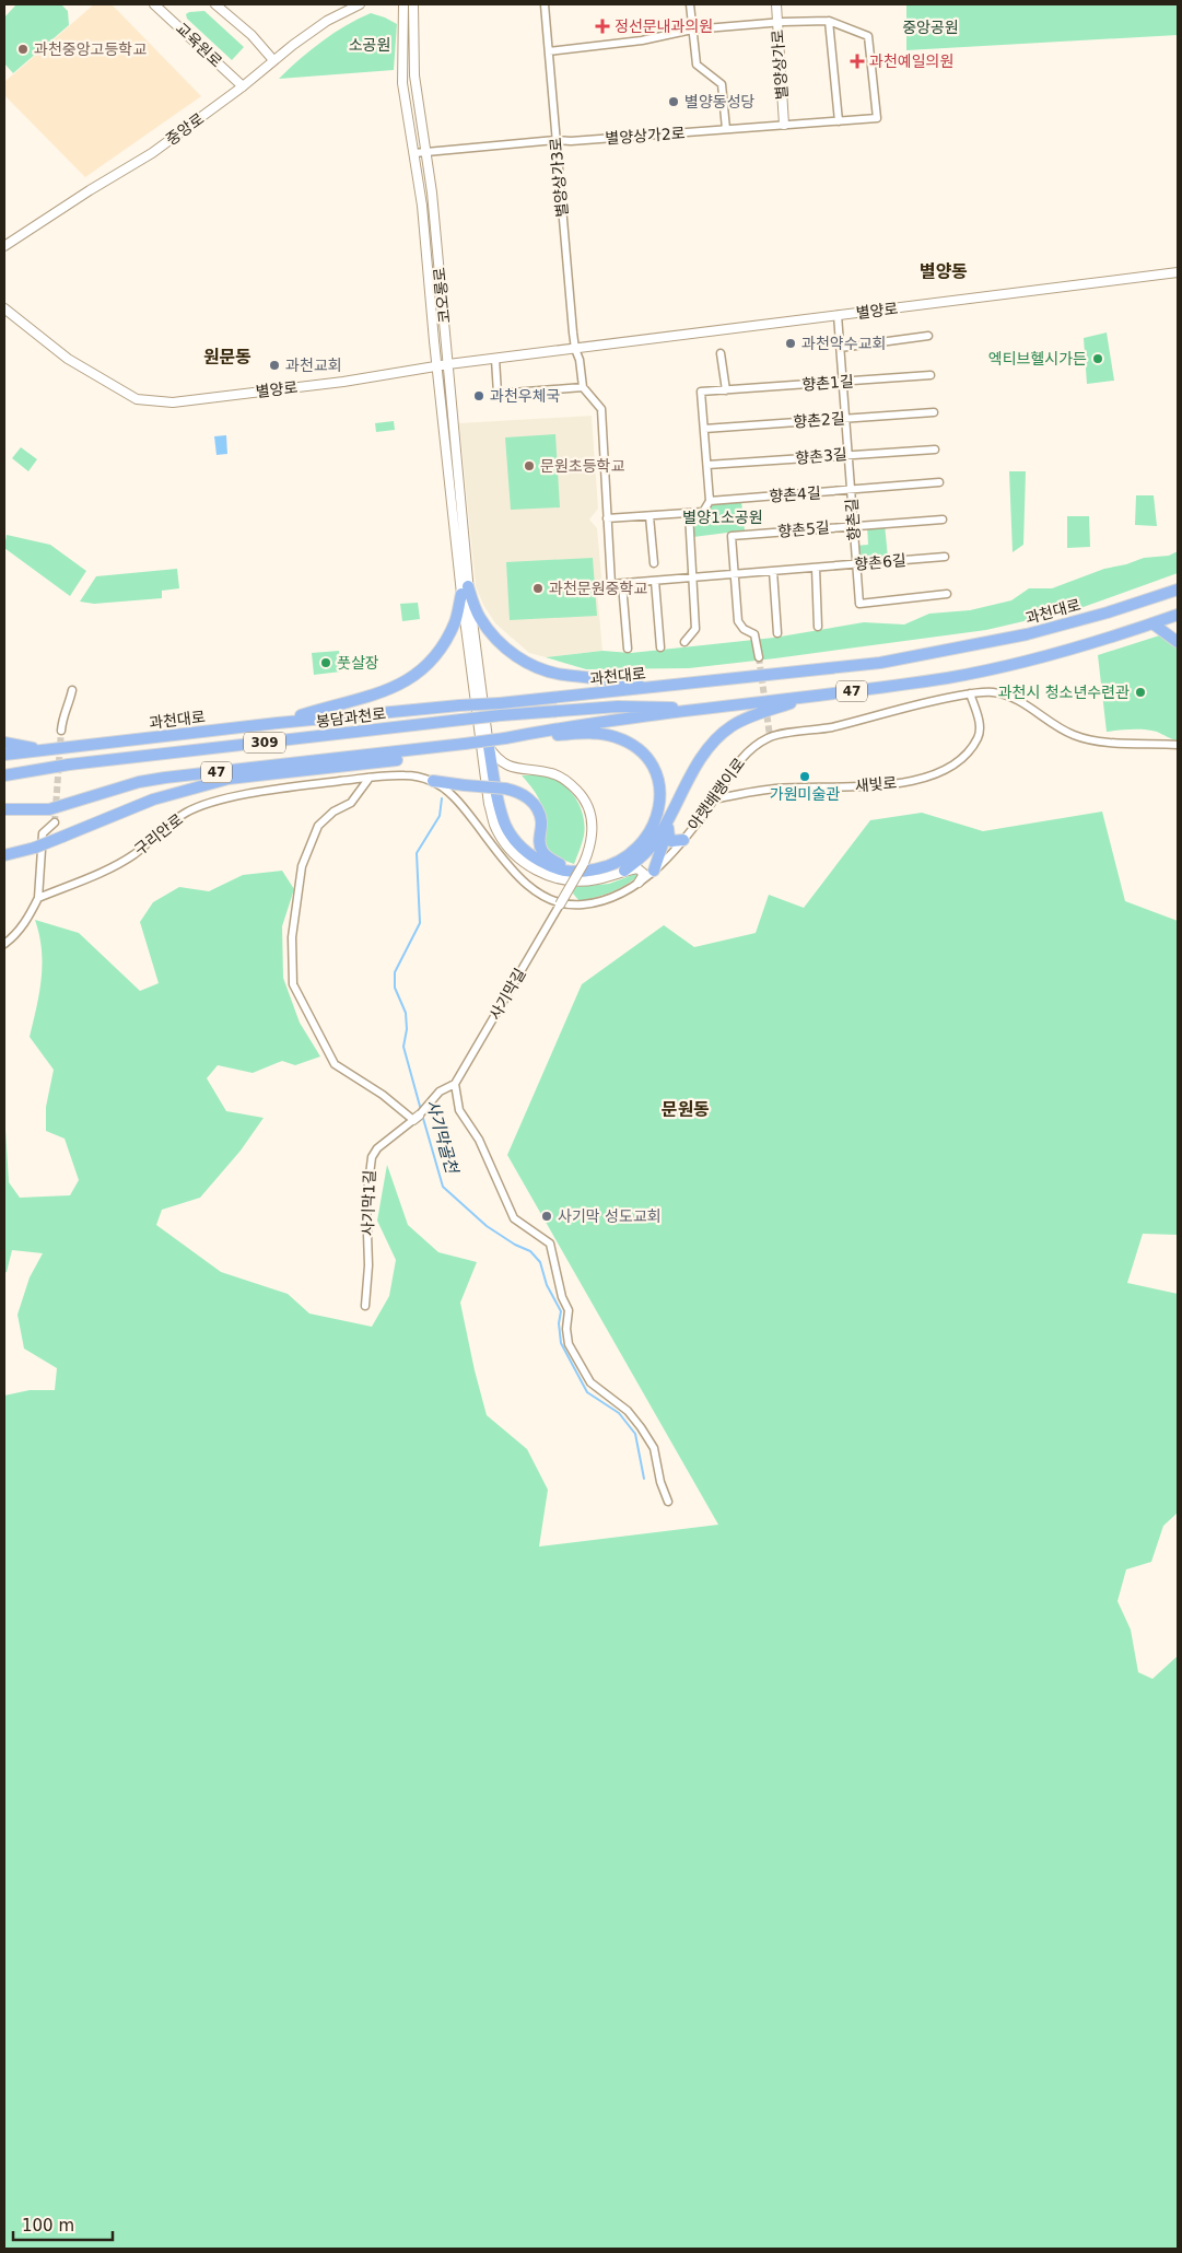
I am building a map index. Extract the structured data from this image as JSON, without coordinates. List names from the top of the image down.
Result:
{
  "streets": {
    "highway": [
      "과천대로",
      "47",
      "봉담과천로",
      "309"
    ],
    "street": [
      "교육원로",
      "별양상가로",
      "중앙로",
      "별양상가2로",
      "별양상가3로",
      "코오롱로",
      "별양로",
      "향촌1길",
      "향촌2길",
      "향촌3길",
      "향촌4길",
      "향촌길",
      "향촌5길",
      "향촌6길",
      "새빛로",
      "아랫배랭이로",
      "구리안로",
      "사기막길",
      "사기막1길"
    ]
  },
  "crossings": [
    ["교육원로", "중앙로"],
    ["별양상가로", "별양상가2로"],
    ["별양상가2로", "별양상가3로"],
    ["별양상가2로", "코오롱로"],
    ["별양상가3로", "별양로"],
    ["코오롱로", "별양로"],
    ["별양로", "향촌길"],
    ["향촌1길", "향촌2길"],
    ["향촌1길", "향촌길"],
    ["향촌2길", "향촌길"],
    ["향촌3길", "향촌길"],
    ["향촌4길", "향촌길"],
    ["향촌4길", "향촌6길"],
    ["향촌길", "향촌5길"],
    ["향촌길", "향촌6길"],
    ["향촌5길", "향촌6길"],
    ["과천대로", "47"],
    ["47", "봉담과천로"],
    ["새빛로", "아랫배랭이로"],
    ["아랫배랭이로", "사기막길"],
    ["사기막길", "사기막1길"]
  ],
  "districts": ["별양동", "원문동", "문원동"],
  "water": ["사기막골천"],
  "parks": ["중앙공원", "소공원", "별양1소공원"],
  "places": {
    "health": ["정선문내과의원", "과천예일의원"],
    "other": [
      "과천중앙고등학교",
      "별양동성당",
      "과천약수교회",
      "엑티브헬시가든",
      "과천교회",
      "과천우체국",
      "문원초등학교",
      "과천문원중학교",
      "풋살장",
      "과천시 청소년수련관",
      "가원미술관",
      "사기막 성도교회"
    ]
  },
  "scale_bar": "100 m"
}
